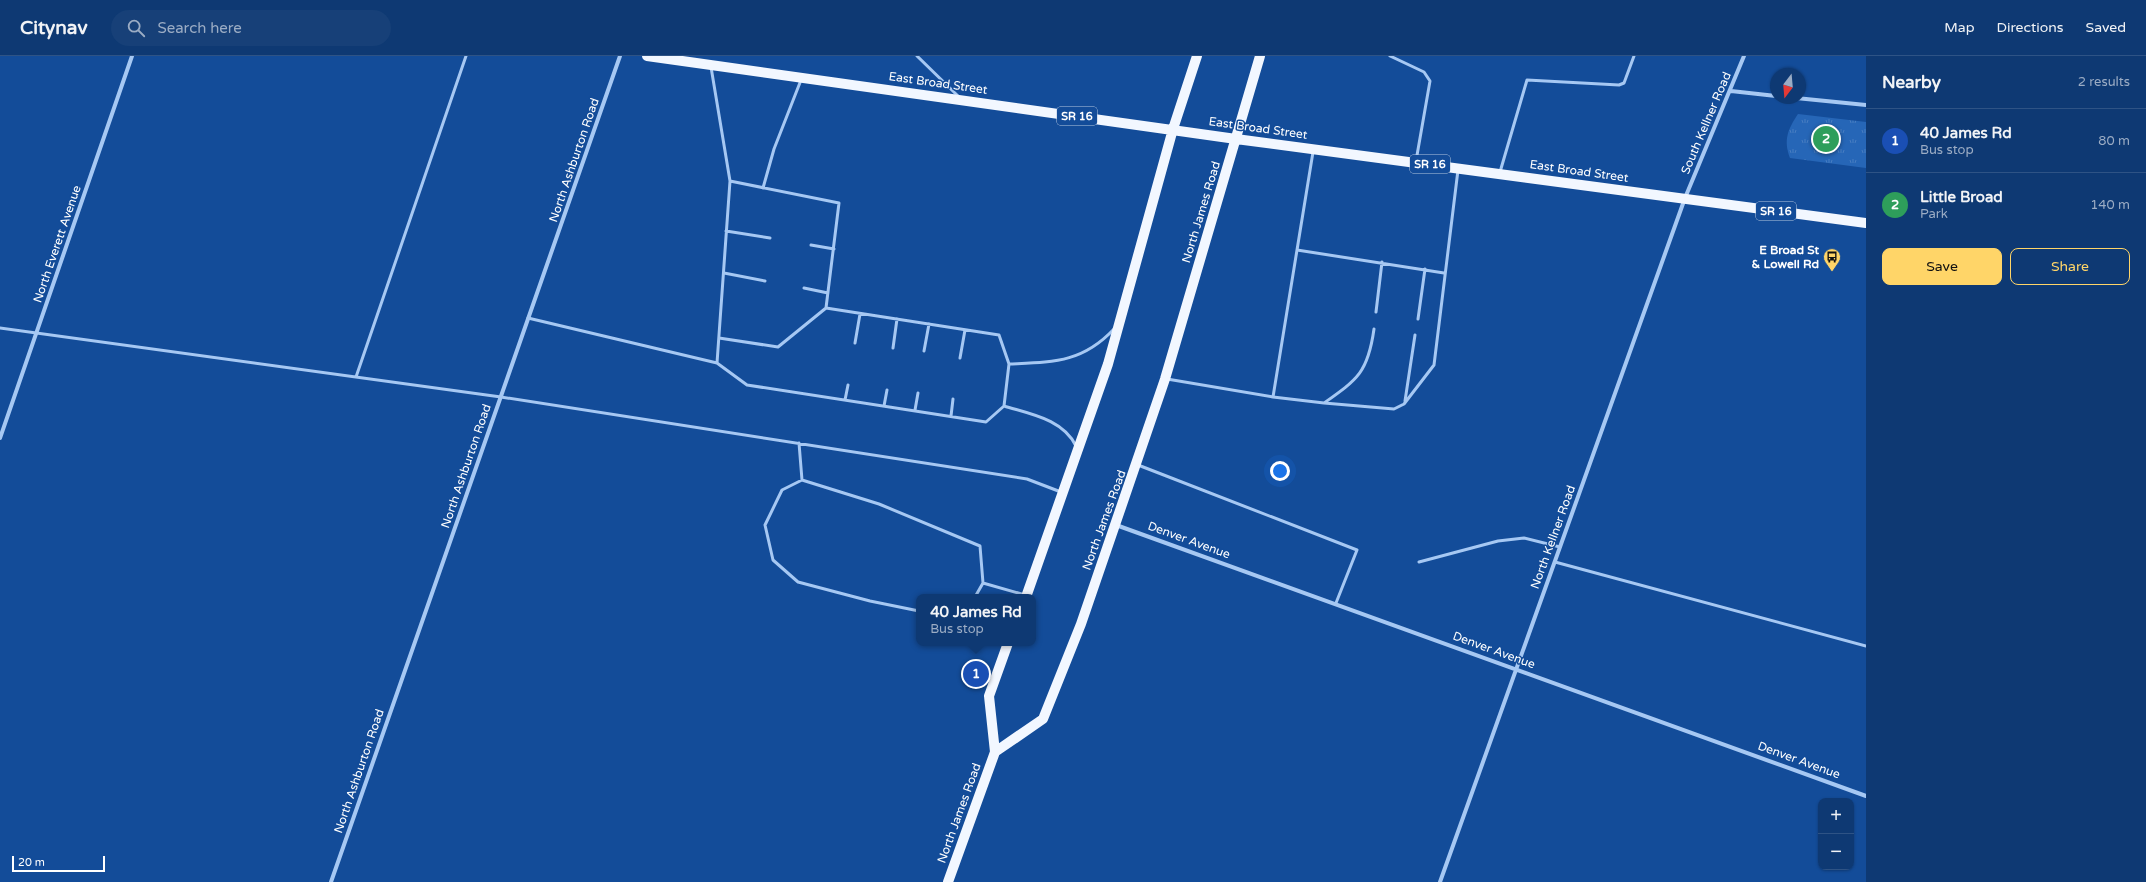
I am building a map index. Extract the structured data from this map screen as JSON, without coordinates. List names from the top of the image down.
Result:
{
  "streets": {
    "main road": ["East Broad Street", "SR 16", "North James Road"],
    "street": [
      "South Kellner Road",
      "North Ashburton Road",
      "North Everett Avenue",
      "North Kellner Road",
      "Denver Avenue"
    ]
  },
  "crossings": [
    ["East Broad Street", "South Kellner Road"],
    ["East Broad Street", "North James Road"],
    ["East Broad Street", "North Kellner Road"],
    ["South Kellner Road", "North Kellner Road"],
    ["North James Road", "Denver Avenue"],
    ["North Kellner Road", "Denver Avenue"]
  ],
  "places": {
    "bus stop": ["E Broad St & Lowell Rd"]
  },
  "scale_bar": "20 m",
  "north": "bottom",
  "page": {
    "header": "Citynav",
    "search": "Search here",
    "nav": ["Map", "Directions", "Saved"],
    "heading": ["Nearby", "2 results"],
    "list": [
      {
        "mark": "1",
        "name": "40 James Rd",
        "note": "Bus stop",
        "value": "80 m"
      },
      {
        "mark": "2",
        "name": "Little Broad",
        "note": "Park",
        "value": "140 m"
      }
    ],
    "pins": ["2", "1"],
    "buttons": ["Save", "Share"],
    "popup": ["40 James Rd", "Bus stop"],
    "map_buttons": ["+", "−"],
    "scale": "20 m"
  }
}
